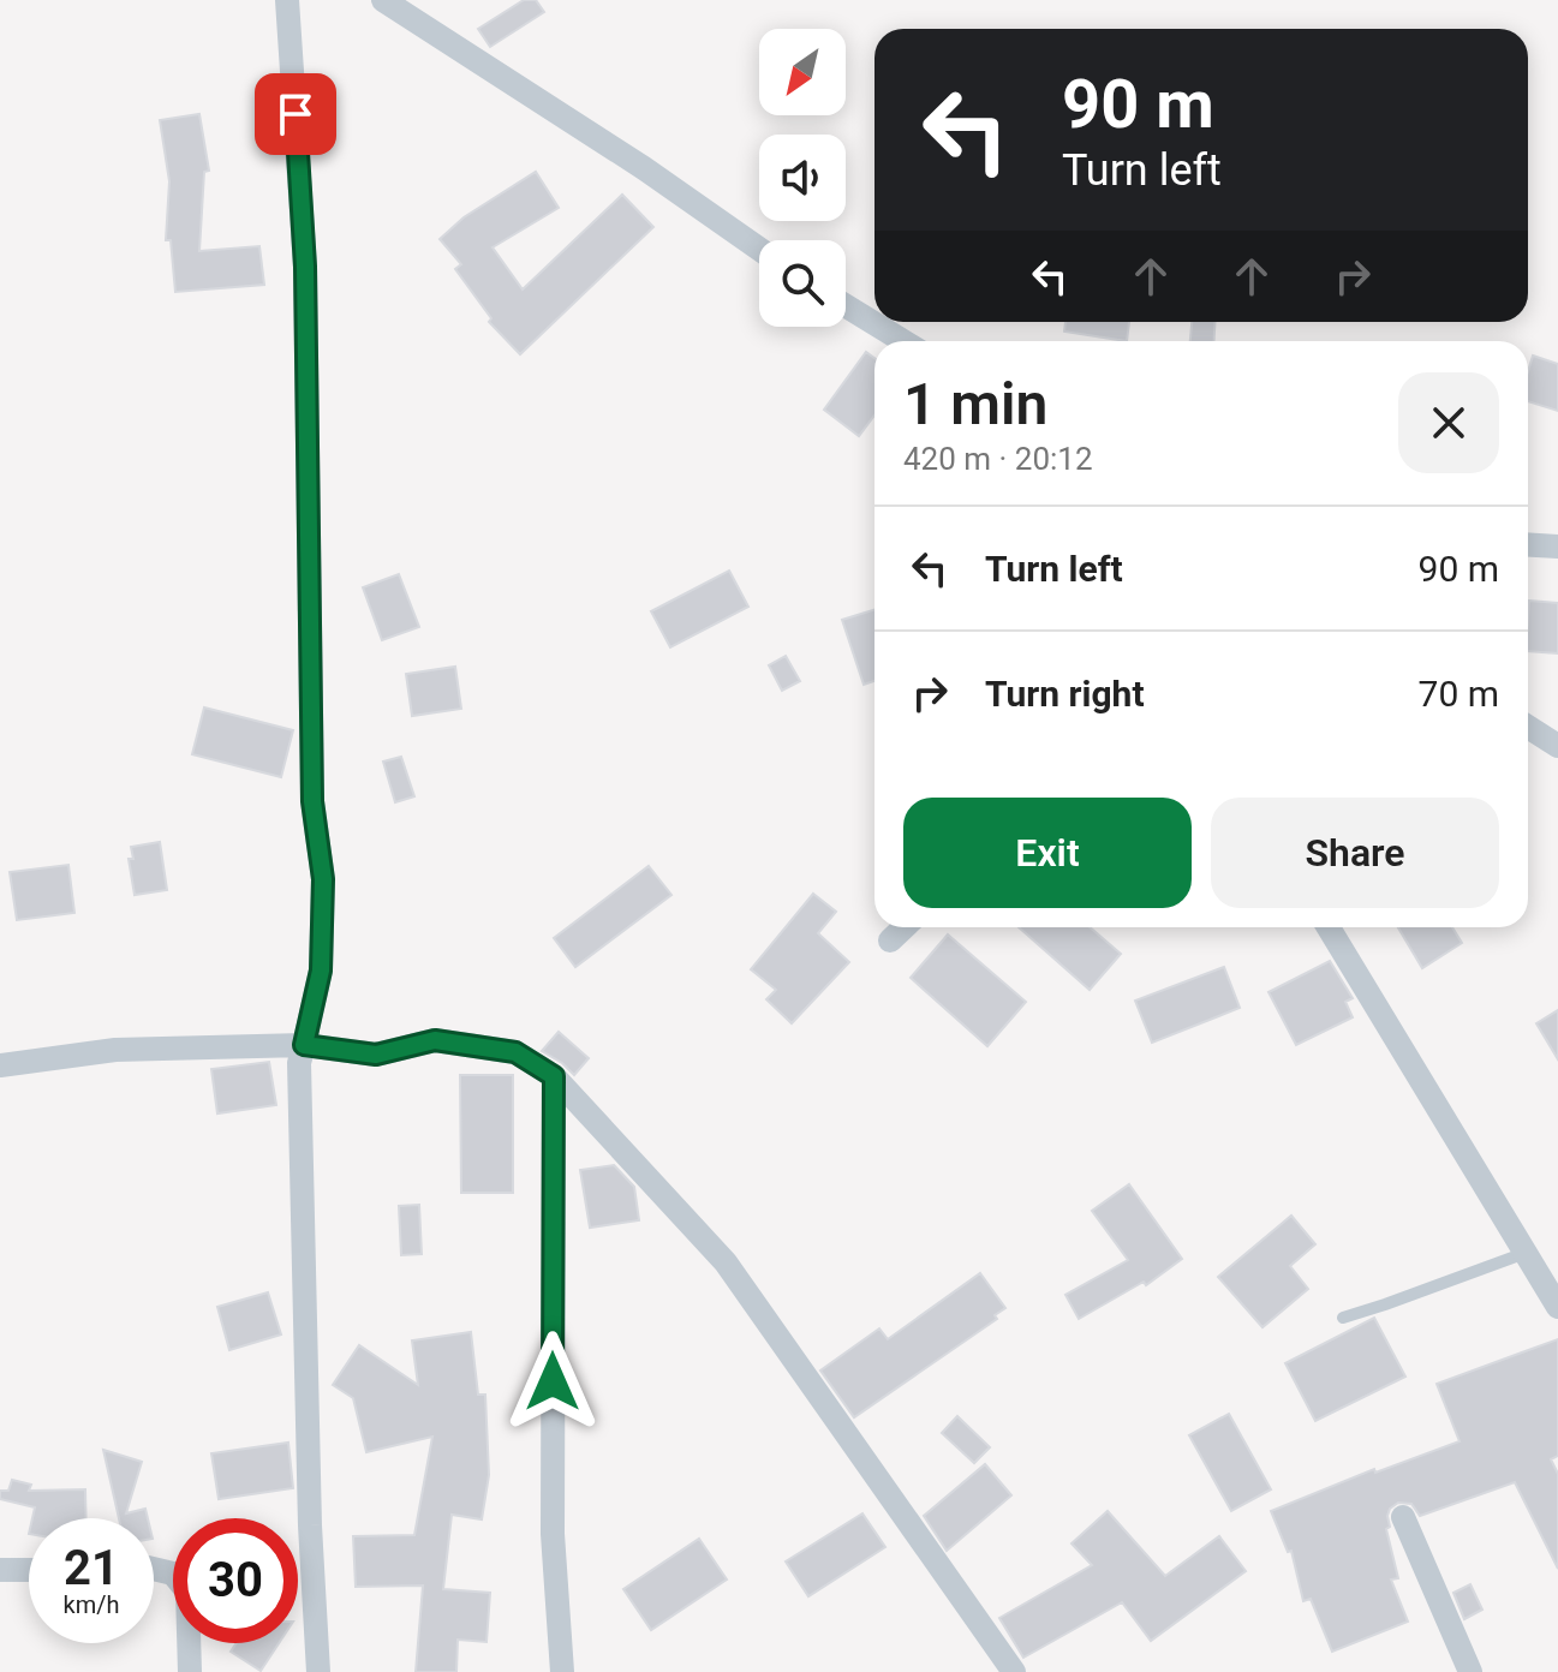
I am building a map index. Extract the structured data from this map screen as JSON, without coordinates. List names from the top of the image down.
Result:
{
  "north": "bottom left",
  "page": {
    "turn": ["90 m", "Turn left"],
    "heading": ["1 min", "420 m · 20:12"],
    "list": [
      {
        "name": "Turn left",
        "value": "90 m"
      },
      {
        "name": "Turn right",
        "value": "70 m"
      }
    ],
    "buttons": ["Exit", "Share"],
    "speed": "21 km/h",
    "limit": "30"
  }
}
